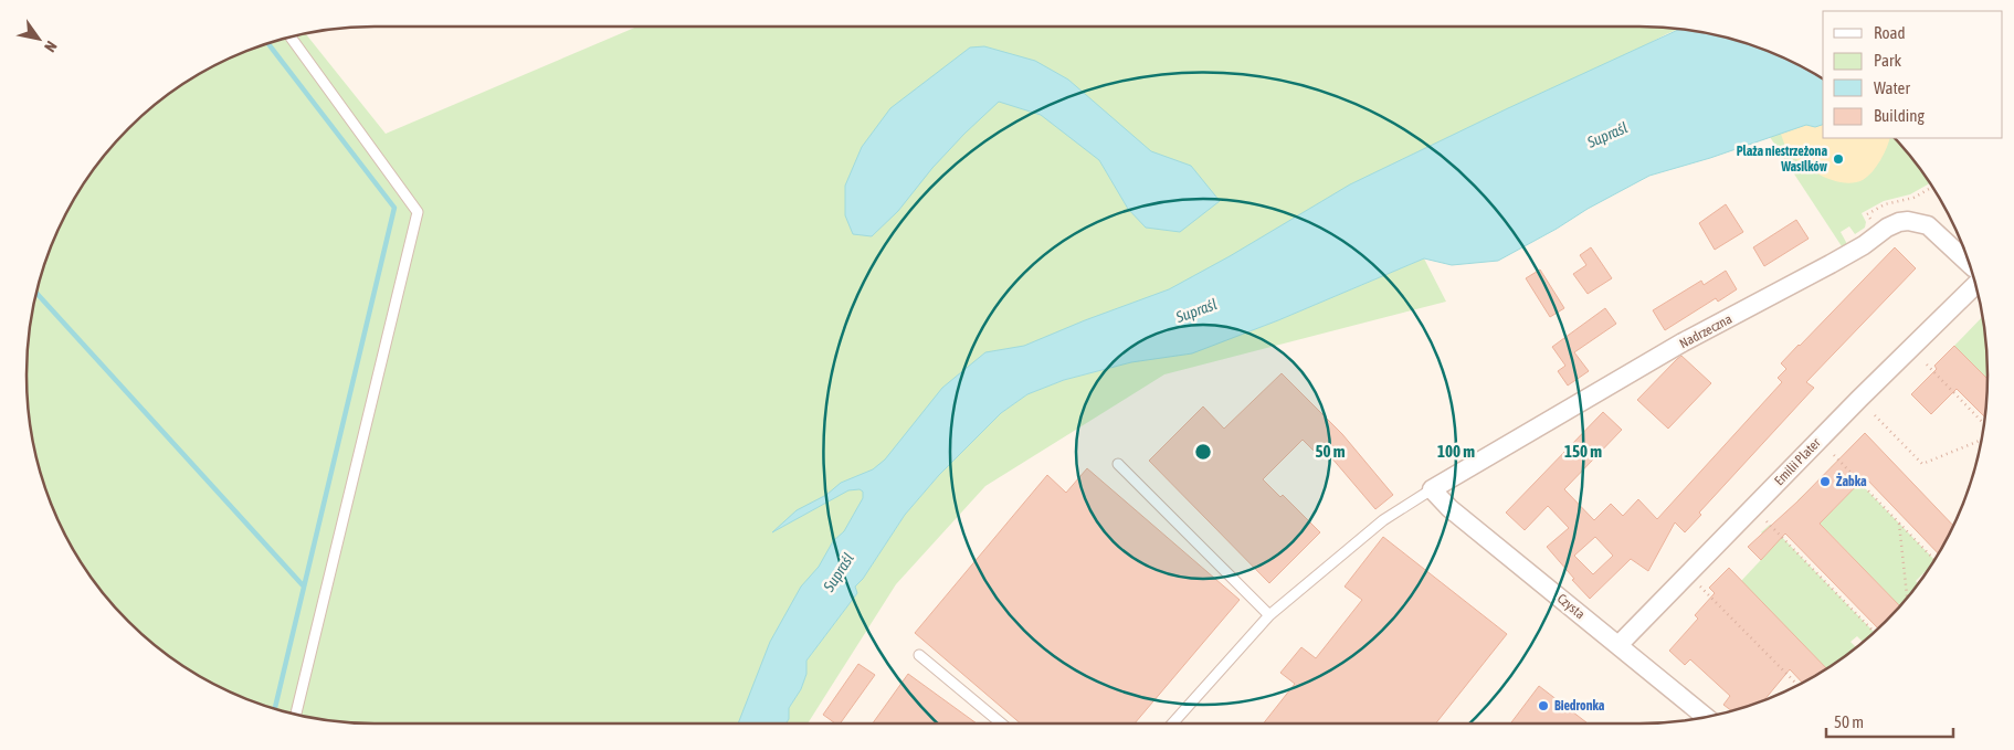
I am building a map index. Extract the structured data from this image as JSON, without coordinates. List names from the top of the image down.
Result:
{
  "streets": {
    "street": ["Nadrzeczna", "Emilii Plater", "Czysta"]
  },
  "crossings": [
    ["Nadrzeczna", "Czysta"],
    ["Emilii Plater", "Czysta"]
  ],
  "water": ["Supraśl"],
  "places": ["Plaża niestrzeżona Wasilków", "Żabka", "Biedronka"],
  "legend": [
    "Road",
    "Park",
    "Water",
    "Building"
  ],
  "scale_bar": "50 m",
  "north": "bottom right",
  "rings": ["50 m", "100 m", "150 m"]
}
